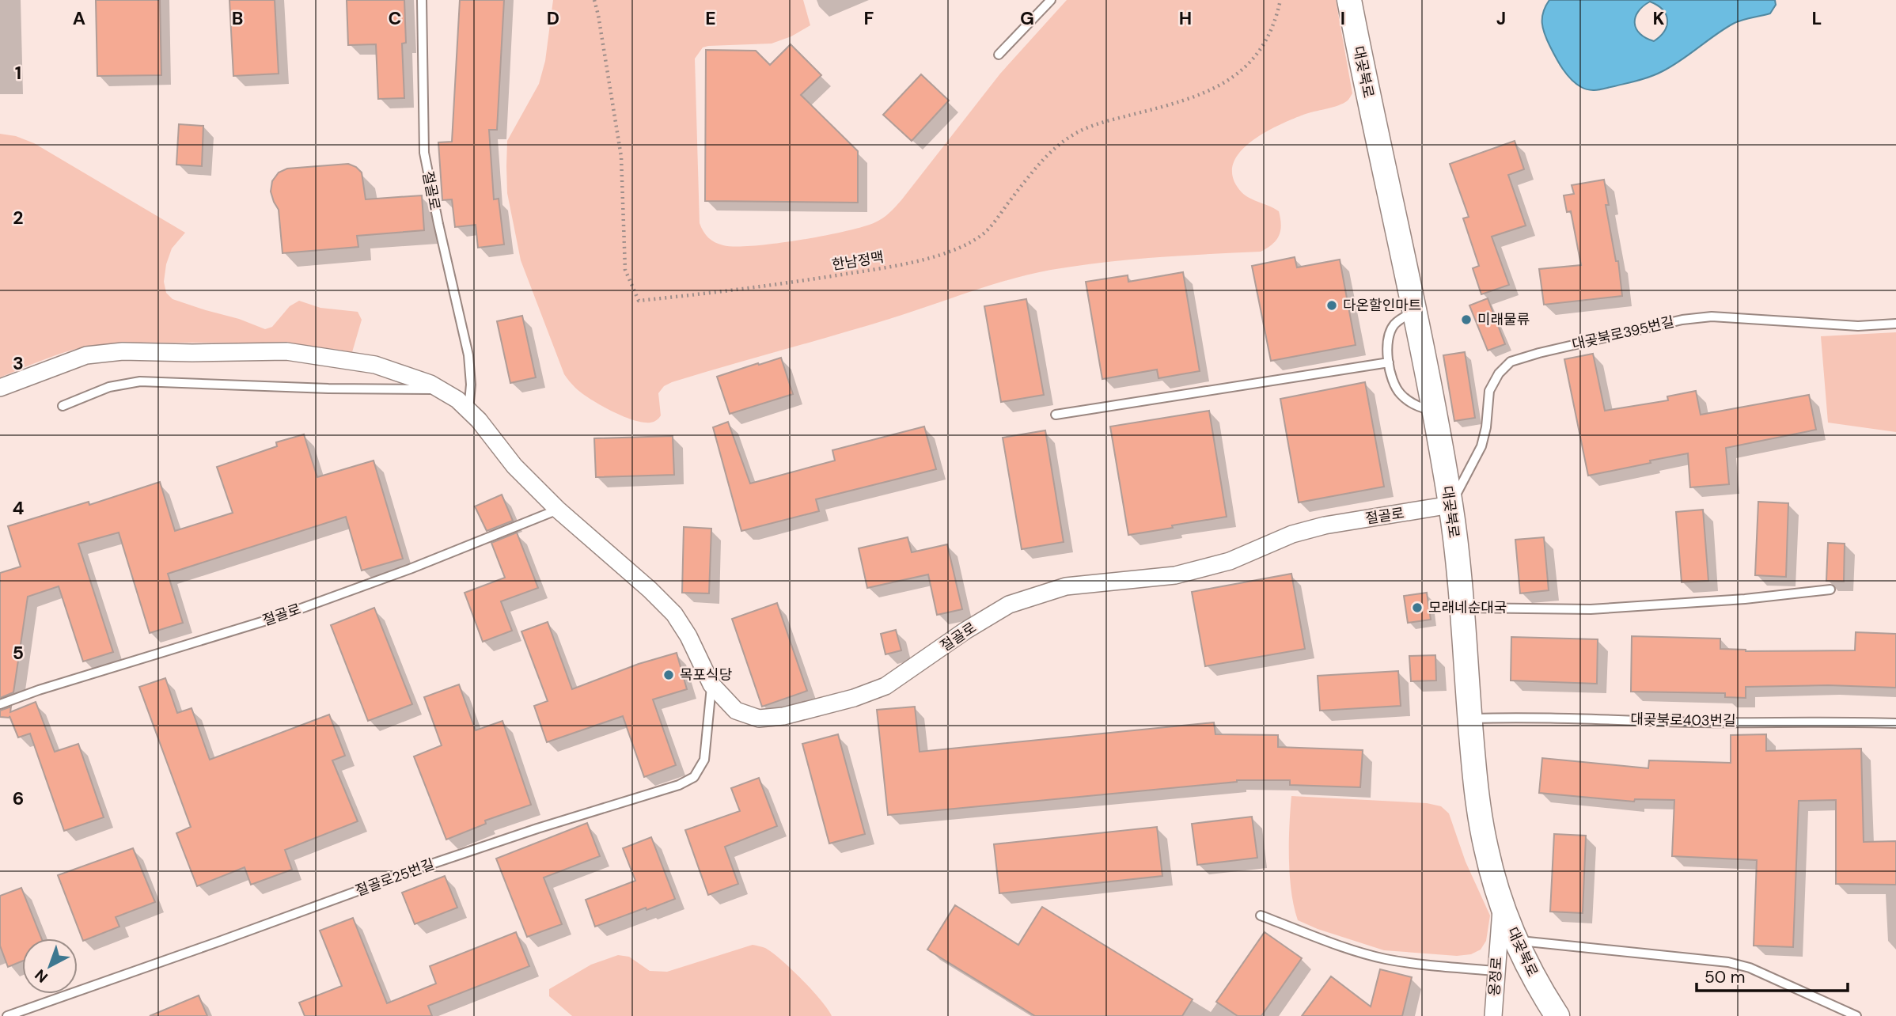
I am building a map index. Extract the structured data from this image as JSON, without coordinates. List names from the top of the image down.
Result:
{
  "streets": {
    "street": ["대곶북로", "절골로", "옹정로"],
    "lane": ["대곶북로395번길", "대곶북로403번길", "절골로25번길"],
    "path": ["한남정맥"]
  },
  "crossings": [
    ["대곶북로", "절골로"],
    ["대곶북로", "대곶북로395번길"],
    ["대곶북로", "대곶북로403번길"],
    ["대곶북로", "옹정로"],
    ["절골로", "대곶북로395번길"],
    ["절골로", "절골로25번길"]
  ],
  "places": [
    "다온할인마트",
    "미래물류",
    "모래네순대국",
    "목포식당"
  ],
  "scale_bar": "50 m",
  "north": "bottom left",
  "grid": {
    "columns": [
      "A",
      "B",
      "C",
      "D",
      "E",
      "F",
      "G",
      "H",
      "I",
      "J",
      "K",
      "L"
    ],
    "rows": [
      "1",
      "2",
      "3",
      "4",
      "5",
      "6"
    ]
  }
}
